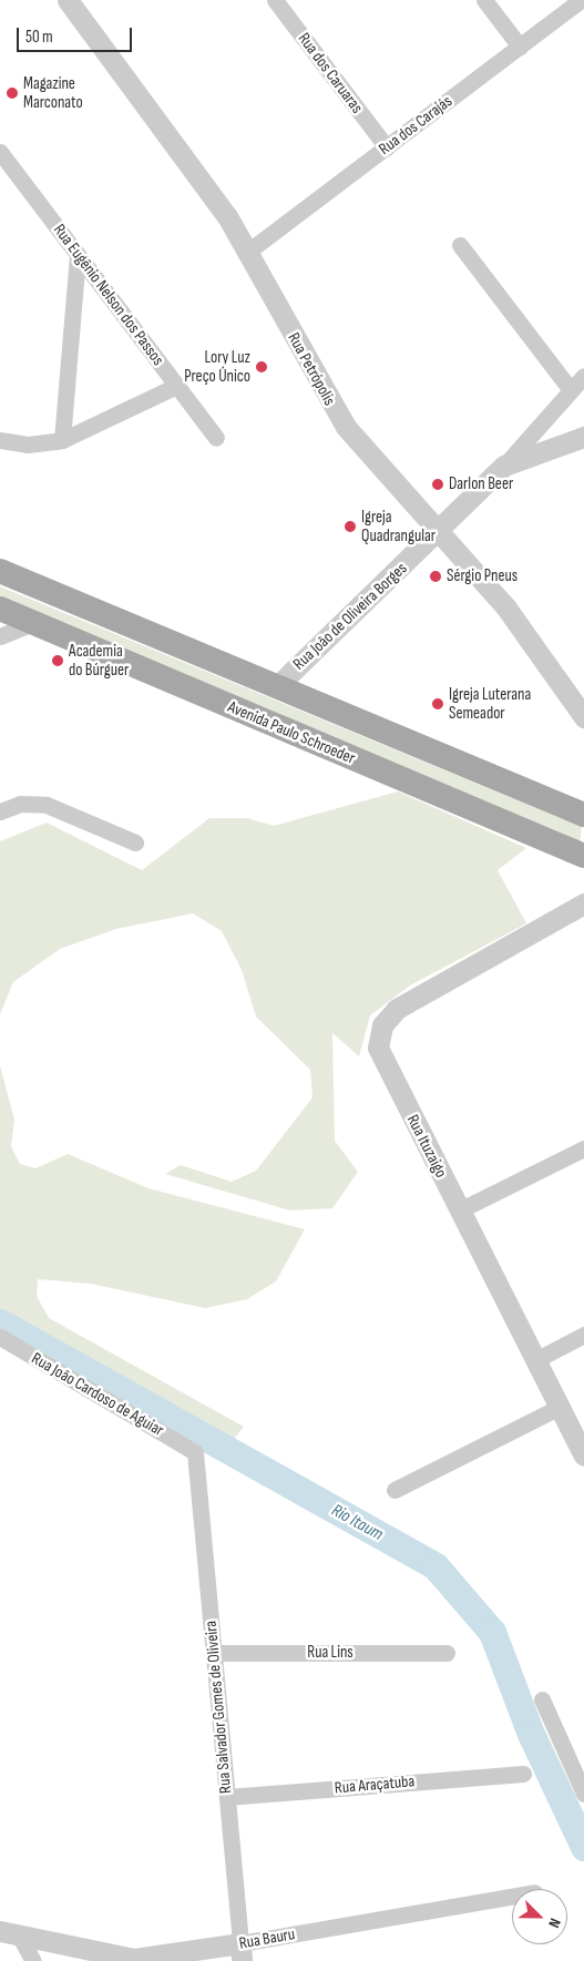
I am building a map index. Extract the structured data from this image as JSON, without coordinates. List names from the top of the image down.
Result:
{
  "streets": {
    "main road": ["Avenida Paulo Schroeder"],
    "street": [
      "Rua dos Caruaras",
      "Rua dos Carajás",
      "Rua Eugênio Nelson dos Passos",
      "Rua Petrópolis",
      "Rua João de Oliveira Borges",
      "Rua Ituzaigo",
      "Rua João Cardoso de Aguiar",
      "Rua Lins",
      "Rua Salvador Gomes de Oliveira",
      "Rua Araçatuba",
      "Rua Bauru"
    ]
  },
  "crossings": [
    ["Rua dos Caruaras", "Rua dos Carajás"],
    ["Rua dos Carajás", "Rua Petrópolis"],
    ["Rua Petrópolis", "Rua João de Oliveira Borges"],
    ["Rua João Cardoso de Aguiar", "Rua Salvador Gomes de Oliveira"],
    ["Rua Lins", "Rua Salvador Gomes de Oliveira"],
    ["Rua Salvador Gomes de Oliveira", "Rua Araçatuba"],
    ["Rua Salvador Gomes de Oliveira", "Rua Bauru"]
  ],
  "water": ["Rio Itaum"],
  "places": [
    "Magazine Marconato",
    "Lory Luz Preço Único",
    "Darlon Beer",
    "Igreja Quadrangular",
    "Sérgio Pneus",
    "Academia do Búrguer",
    "Igreja Luterana Semeador"
  ],
  "scale_bar": "50 m",
  "north": "bottom right"
}
